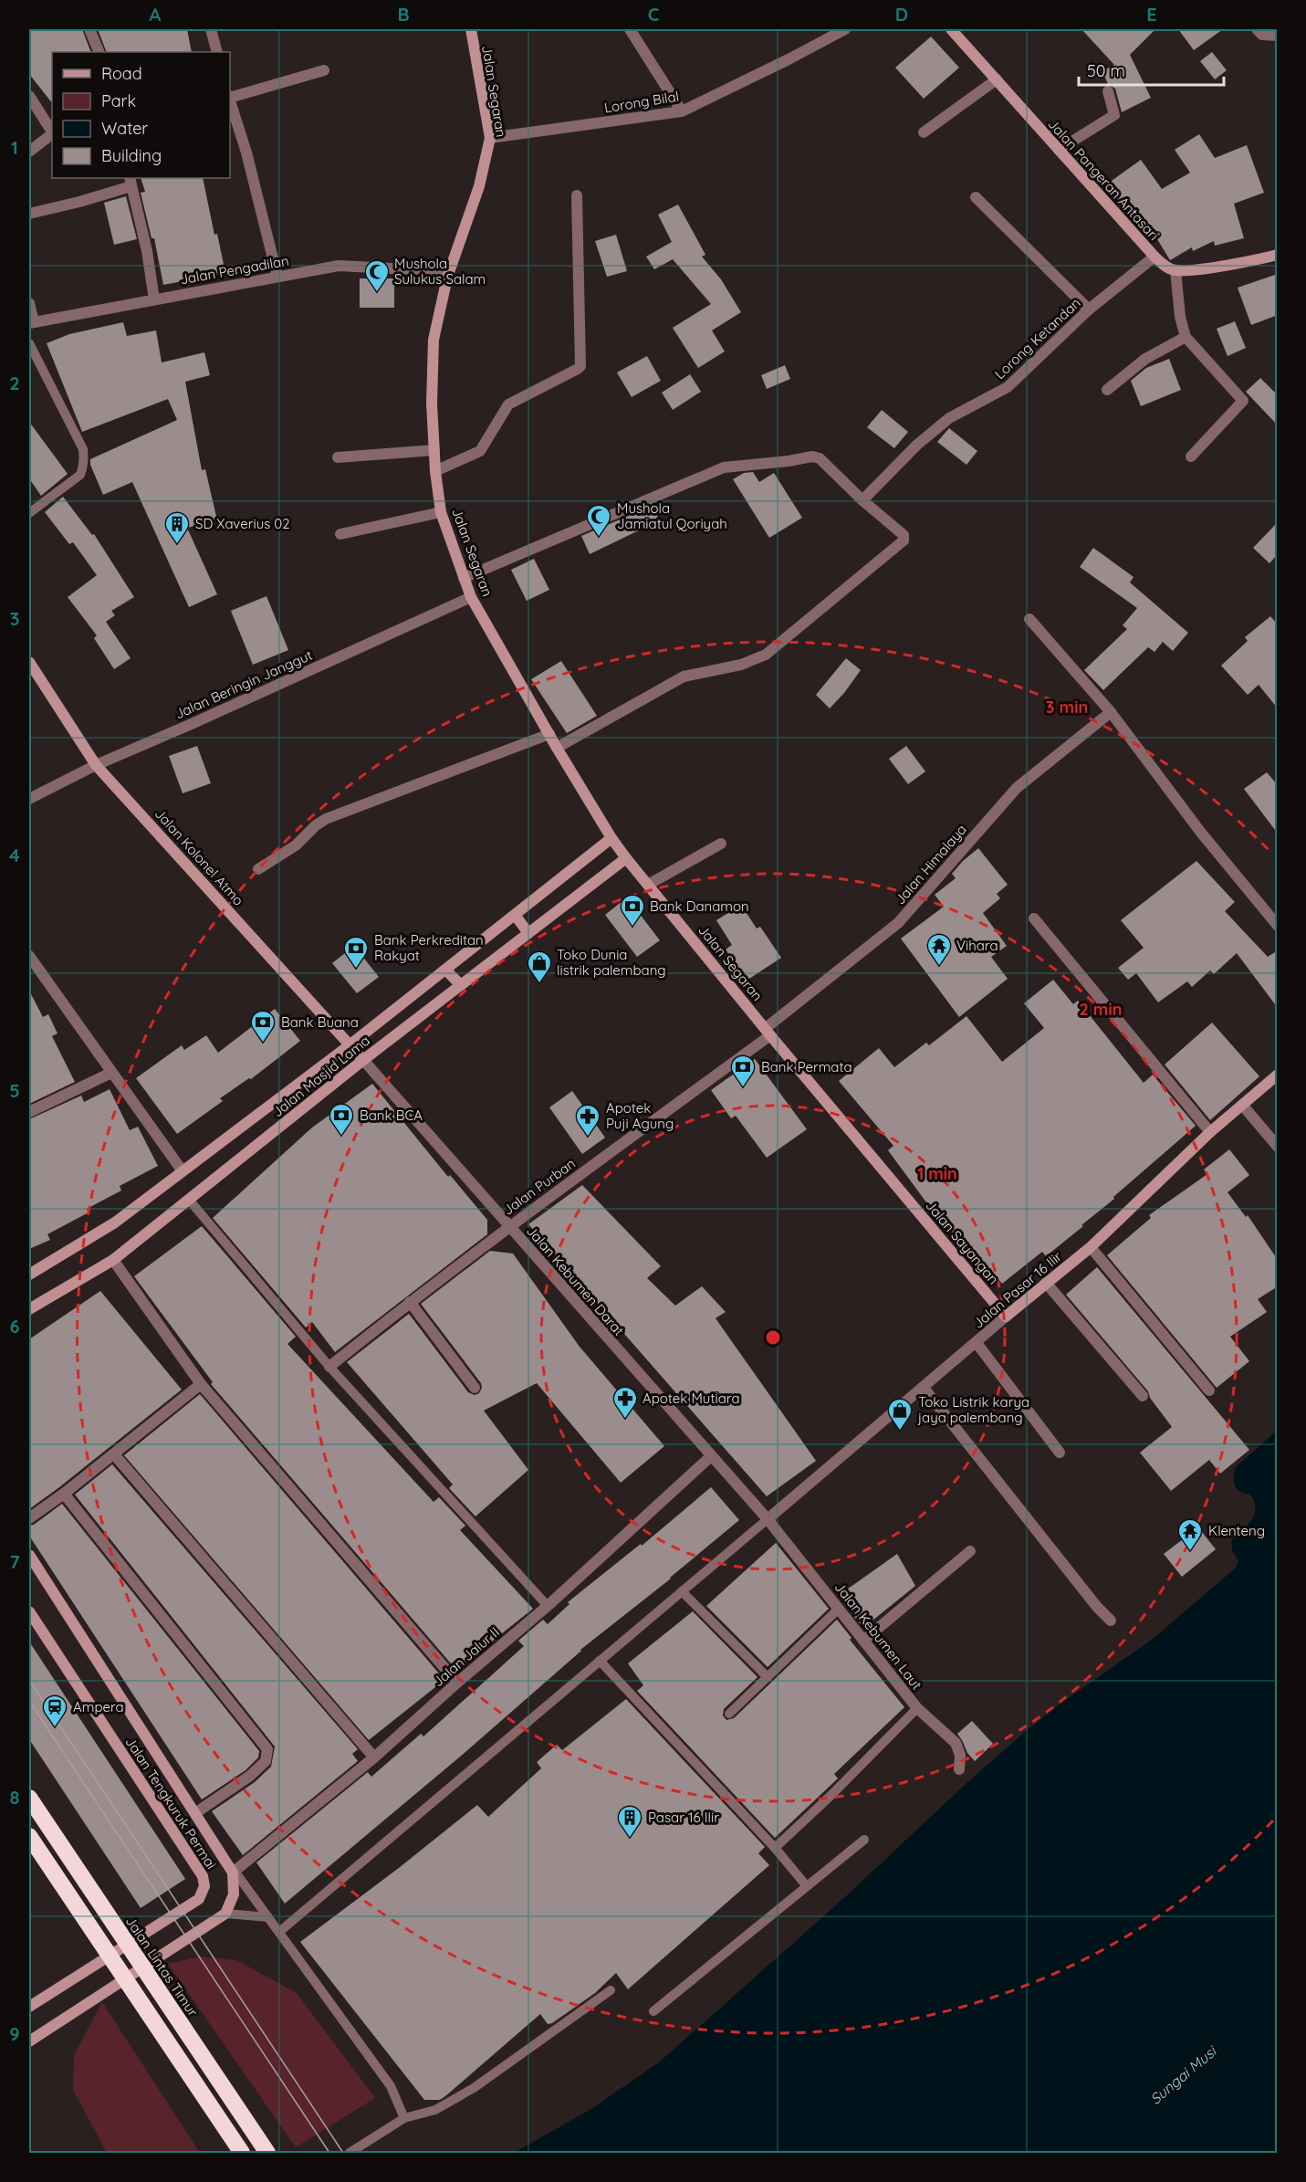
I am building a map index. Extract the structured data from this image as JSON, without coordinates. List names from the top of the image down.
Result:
{
  "streets": {
    "highway": ["Jalan Lintas Timur"],
    "main road": [
      "Jalan Segaran",
      "Jalan Pangeran Antasari",
      "Jalan Kolonel Atmo",
      "Jalan Masjid Lama",
      "Jalan Sayangan",
      "Jalan Pasar 16 Ilir",
      "Jalan Tengkuruk Permai"
    ],
    "street": [
      "Lorong Bilal",
      "Jalan Pengadilan",
      "Lorong Ketandan",
      "Jalan Beringin Janggut",
      "Jalan Himalaya",
      "Jalan Purban",
      "Jalan Kebumen Darat",
      "Jalan Kebumen Laut",
      "Jalan Jalur II"
    ]
  },
  "crossings": [
    ["Jalan Segaran", "Lorong Bilal"],
    ["Jalan Segaran", "Jalan Pengadilan"],
    ["Jalan Segaran", "Jalan Beringin Janggut"],
    ["Jalan Segaran", "Jalan Himalaya"],
    ["Jalan Segaran", "Jalan Masjid Lama"],
    ["Jalan Segaran", "Jalan Purban"],
    ["Jalan Segaran", "Jalan Sayangan"],
    ["Jalan Pangeran Antasari", "Lorong Ketandan"],
    ["Jalan Beringin Janggut", "Jalan Kolonel Atmo"],
    ["Jalan Kolonel Atmo", "Jalan Masjid Lama"],
    ["Jalan Kolonel Atmo", "Jalan Kebumen Darat"],
    ["Jalan Himalaya", "Jalan Purban"],
    ["Jalan Himalaya", "Jalan Sayangan"],
    ["Jalan Masjid Lama", "Jalan Kebumen Darat"],
    ["Jalan Purban", "Jalan Sayangan"],
    ["Jalan Purban", "Jalan Kebumen Darat"],
    ["Jalan Sayangan", "Jalan Pasar 16 Ilir"],
    ["Jalan Kebumen Darat", "Jalan Pasar 16 Ilir"],
    ["Jalan Kebumen Darat", "Jalan Kebumen Laut"],
    ["Jalan Kebumen Darat", "Jalan Jalur II"],
    ["Jalan Pasar 16 Ilir", "Jalan Kebumen Laut"],
    ["Jalan Jalur II", "Jalan Tengkuruk Permai"]
  ],
  "water": ["Sungai Musi"],
  "places": {
    "mosque": ["Mushola Sulukus Salam", "Mushola Jamiatul Qoriyah"],
    "building": ["SD Xaverius 02", "Pasar 16 Ilir"],
    "bank": [
      "Bank Danamon",
      "Bank Perkreditan Rakyat",
      "Bank Buana",
      "Bank Permata",
      "Bank BCA"
    ],
    "temple": ["Vihara", "Klenteng"],
    "shop": ["Toko Dunia listrik palembang", "Toko Listrik karya jaya palembang"],
    "pharmacy": ["Apotek Puji Agung", "Apotek Mutiara"],
    "station": ["Ampera"]
  },
  "legend": [
    "Road",
    "Park",
    "Water",
    "Building"
  ],
  "scale_bar": "50 m",
  "grid": {
    "columns": [
      "A",
      "B",
      "C",
      "D",
      "E"
    ],
    "rows": [
      "1",
      "2",
      "3",
      "4",
      "5",
      "6",
      "7",
      "8",
      "9"
    ]
  },
  "rings": ["3 min", "2 min", "1 min"]
}
